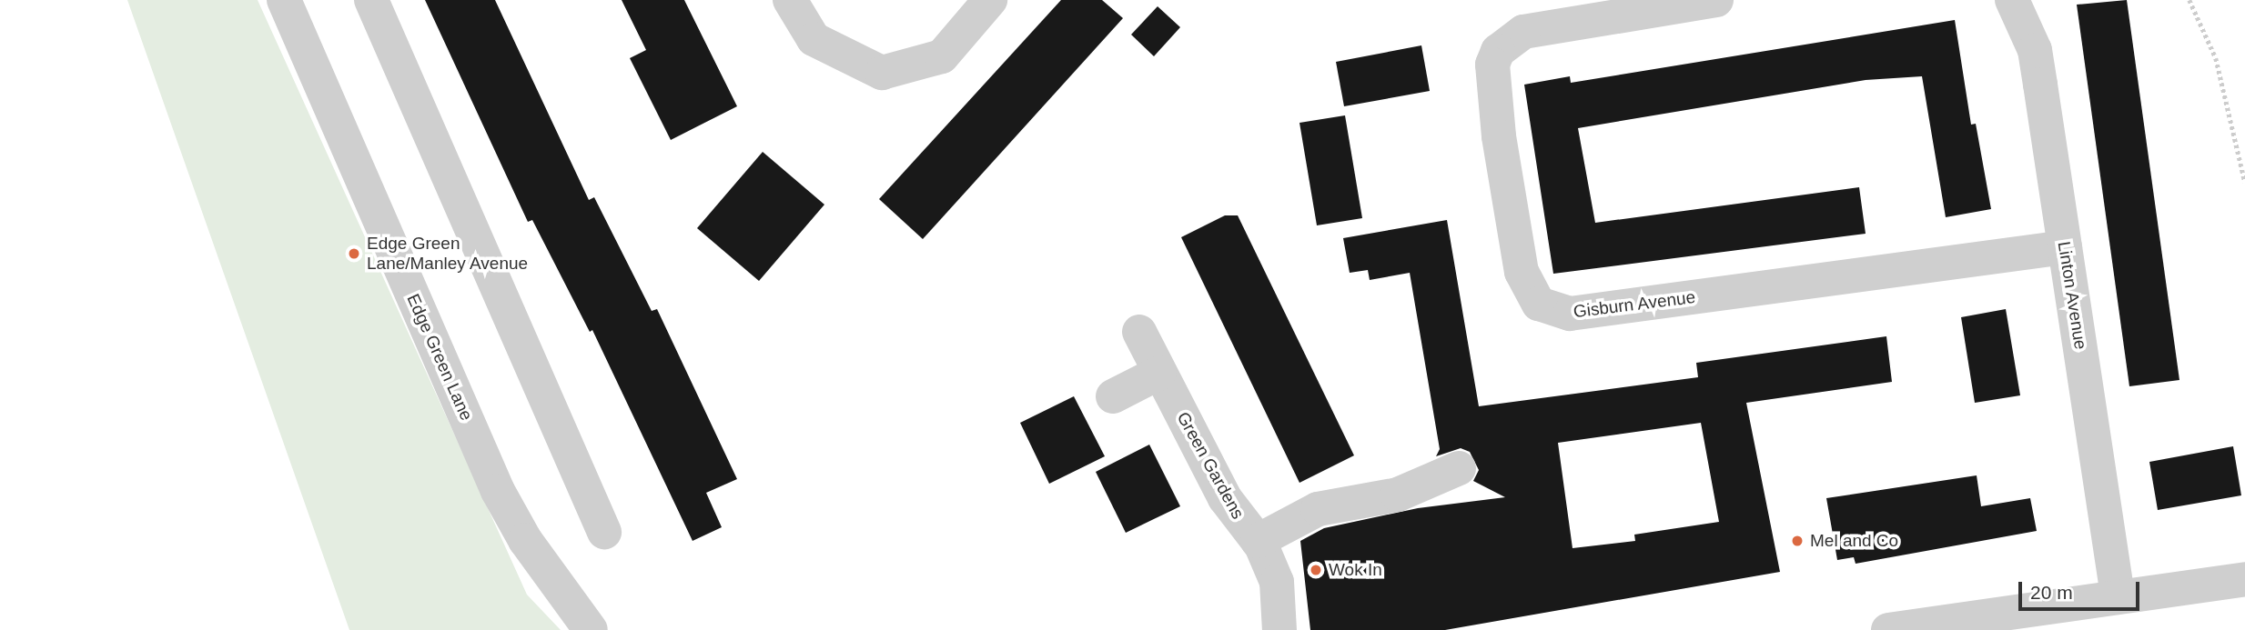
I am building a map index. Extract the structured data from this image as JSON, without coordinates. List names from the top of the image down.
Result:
{
  "streets": {
    "street": [
      "Linton Avenue",
      "Gisburn Avenue",
      "Edge Green Lane",
      "Green Gardens"
    ]
  },
  "crossings": [
    ["Linton Avenue", "Gisburn Avenue"]
  ],
  "places": ["Edge Green Lane/Manley Avenue", "Mel and Co", "Wok In"],
  "scale_bar": "20 m"
}
